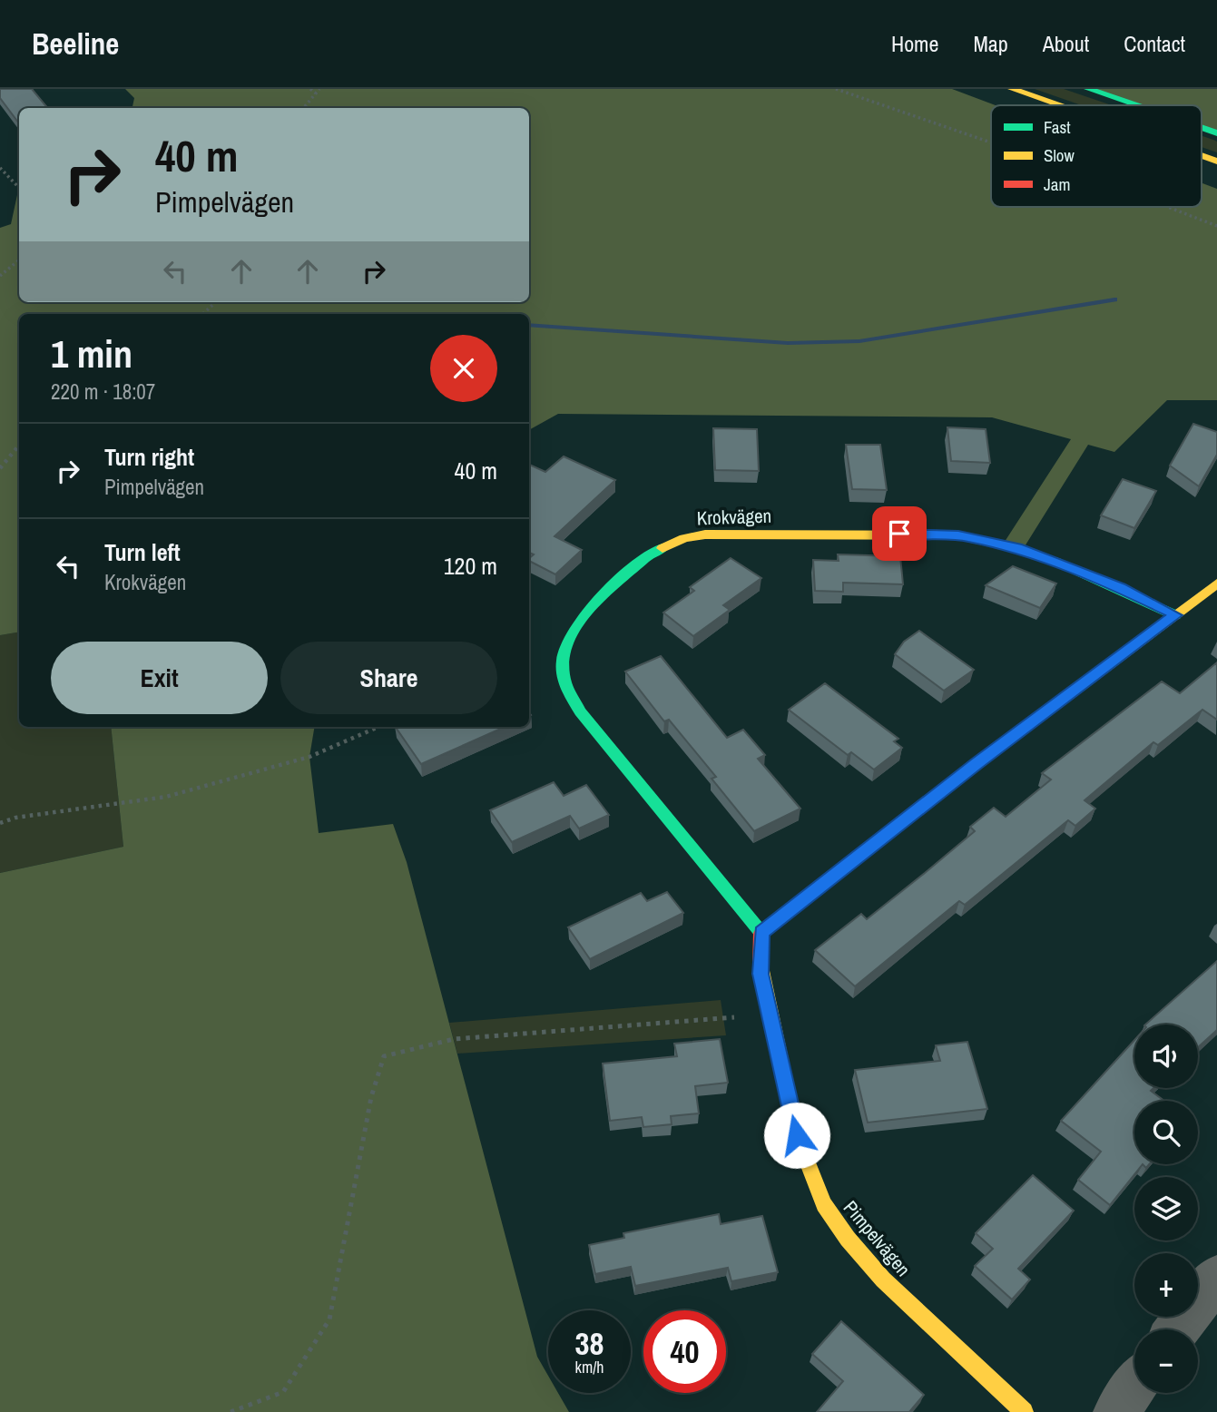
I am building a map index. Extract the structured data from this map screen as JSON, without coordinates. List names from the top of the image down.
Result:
{
  "streets": {
    "street": ["Krokvägen", "Pimpelvägen"]
  },
  "crossings": [
    ["Krokvägen", "Pimpelvägen"]
  ],
  "legend": ["Fast", "Slow", "Jam"],
  "page": {
    "header": "Beeline",
    "nav": [
      "Home",
      "Map",
      "About",
      "Contact"
    ],
    "turn": ["40 m", "Pimpelvägen"],
    "heading": ["1 min", "220 m · 18:07"],
    "list": [
      {
        "name": "Turn right",
        "note": "Pimpelvägen",
        "value": "40 m"
      },
      {
        "name": "Turn left",
        "note": "Krokvägen",
        "value": "120 m"
      }
    ],
    "buttons": ["Exit", "Share"],
    "map_buttons": ["+", "−"],
    "speed": "38 km/h",
    "limit": "40"
  }
}
